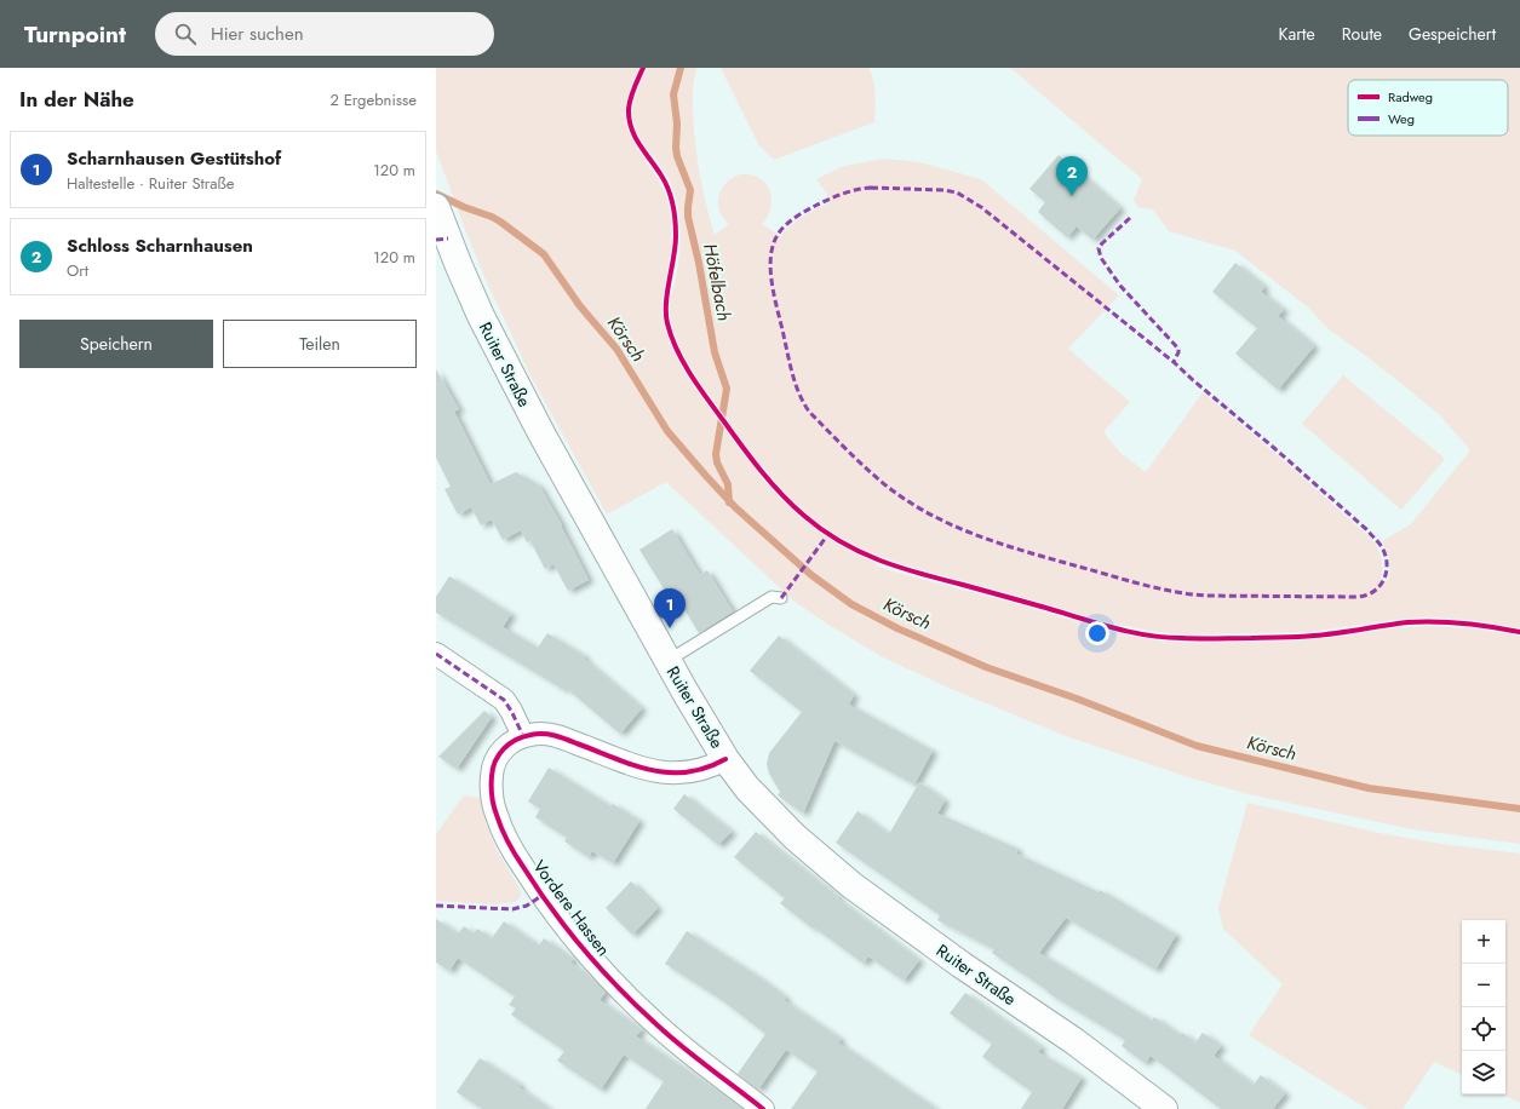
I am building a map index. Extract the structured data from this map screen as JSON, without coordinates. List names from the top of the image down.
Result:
{
  "streets": {
    "main road": ["Ruiter Straße"],
    "street": ["Vordere Hassen"]
  },
  "crossings": [
    ["Ruiter Straße", "Vordere Hassen"]
  ],
  "water": ["Höfelbach", "Körsch"],
  "legend": ["Radweg", "Weg"],
  "page": {
    "header": "Turnpoint",
    "search": "Hier suchen",
    "nav": ["Karte", "Route", "Gespeichert"],
    "heading": ["In der Nähe", "2 Ergebnisse"],
    "list": [
      {
        "mark": "1",
        "name": "Scharnhausen Gestütshof",
        "note": "Haltestelle · Ruiter Straße",
        "value": "120 m"
      },
      {
        "mark": "2",
        "name": "Schloss Scharnhausen",
        "note": "Ort",
        "value": "120 m"
      }
    ],
    "pins": ["2", "1"],
    "buttons": ["Speichern", "Teilen"],
    "map_buttons": ["+", "−"]
  }
}
